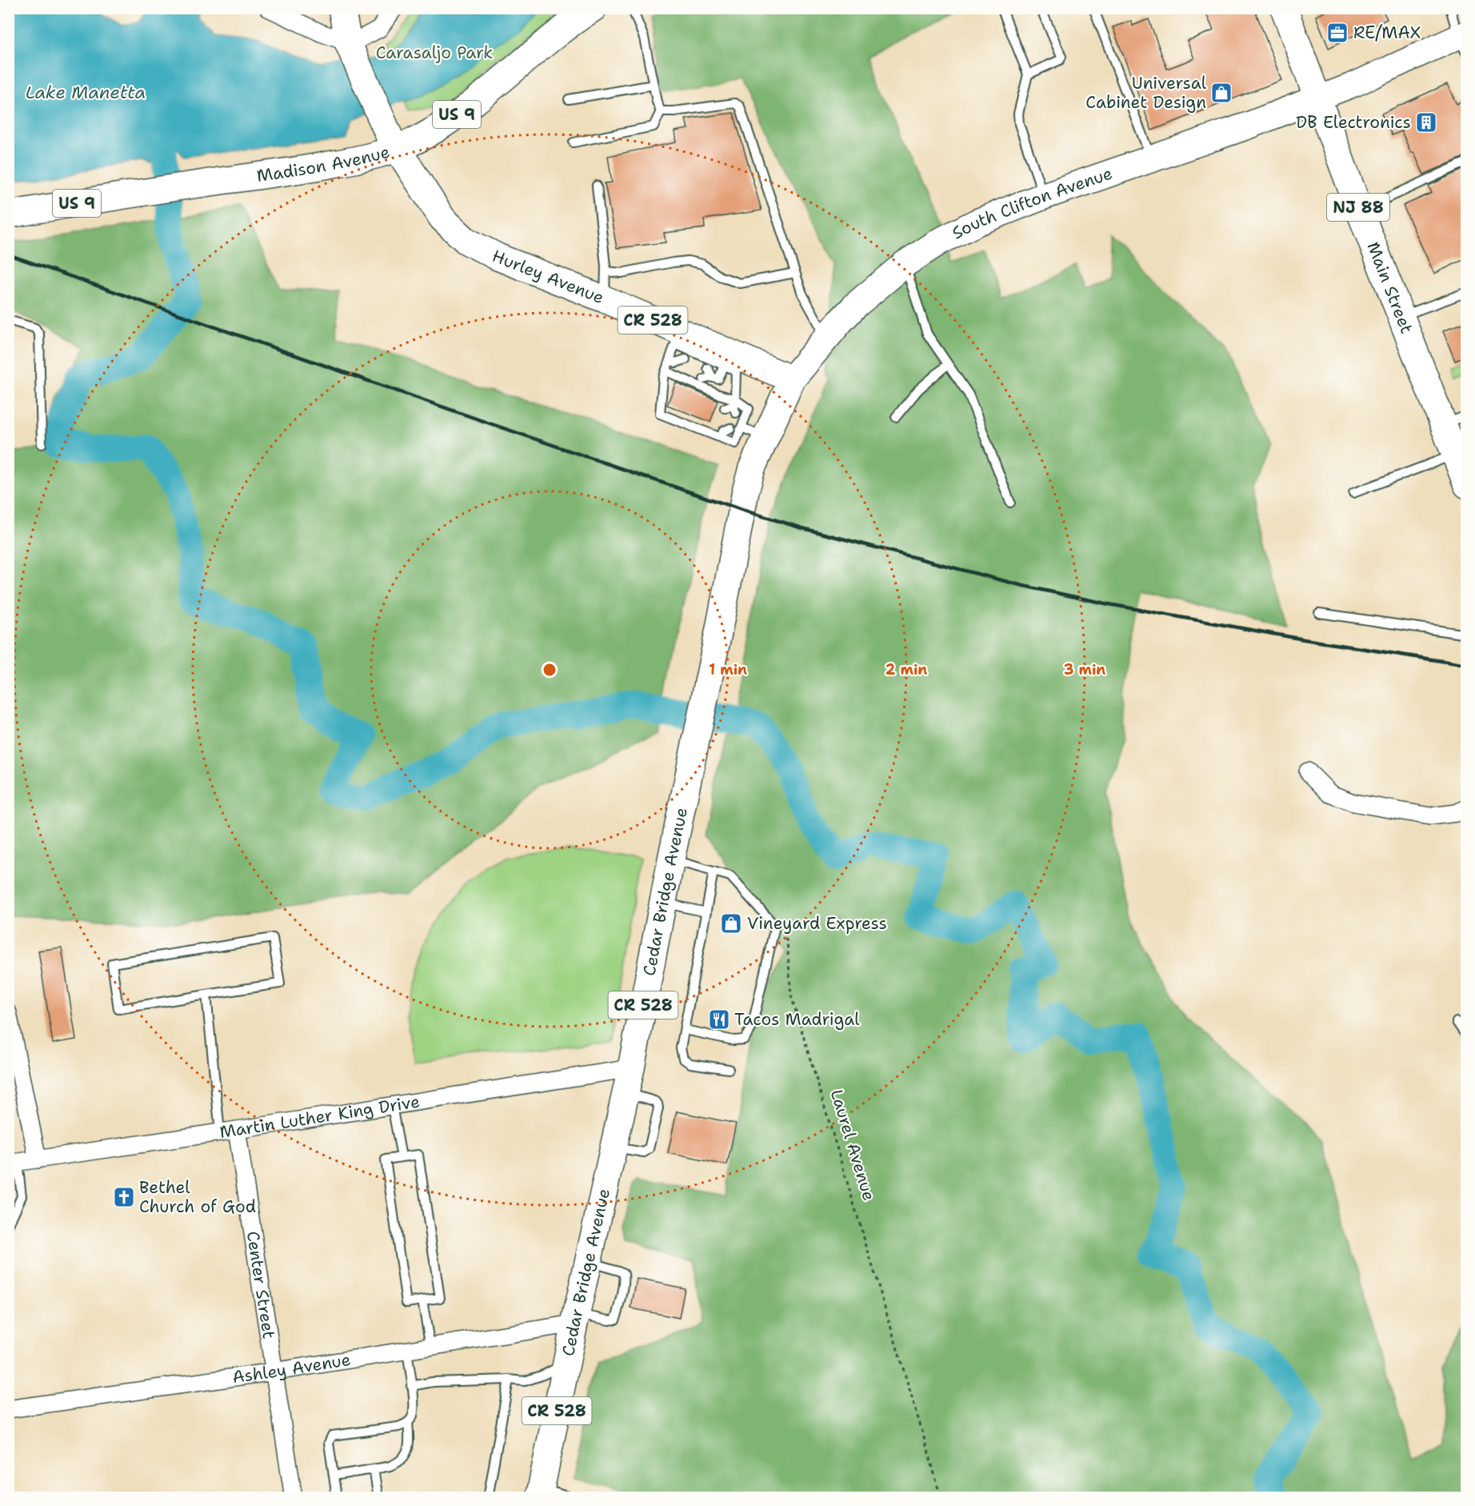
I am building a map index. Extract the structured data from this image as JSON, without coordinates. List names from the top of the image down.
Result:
{
  "streets": {
    "main road": [
      "US 9",
      "Madison Avenue",
      "South Clifton Avenue",
      "NJ 88",
      "Hurley Avenue",
      "Main Street",
      "CR 528",
      "Cedar Bridge Avenue"
    ],
    "street": ["Martin Luther King Drive", "Center Street", "Ashley Avenue"],
    "path": ["Laurel Avenue"]
  },
  "crossings": [
    ["Madison Avenue", "Hurley Avenue"],
    ["Madison Avenue", "CR 528"],
    ["South Clifton Avenue", "Hurley Avenue"],
    ["South Clifton Avenue", "Main Street"],
    ["South Clifton Avenue", "CR 528"],
    ["Hurley Avenue", "CR 528"],
    ["CR 528", "Cedar Bridge Avenue"],
    ["Cedar Bridge Avenue", "Martin Luther King Drive"],
    ["Cedar Bridge Avenue", "Ashley Avenue"],
    ["Martin Luther King Drive", "Center Street"],
    ["Center Street", "Ashley Avenue"]
  ],
  "water": ["Lake Manetta"],
  "parks": ["Carasaljo Park"],
  "places": {
    "office": ["RE/MAX"],
    "shop": ["Universal Cabinet Design", "Vineyard Express"],
    "building": ["DB Electronics"],
    "restaurant": ["Tacos Madrigal"],
    "church": ["Bethel Church of God"]
  },
  "rings": ["1 min", "2 min", "3 min"]
}
